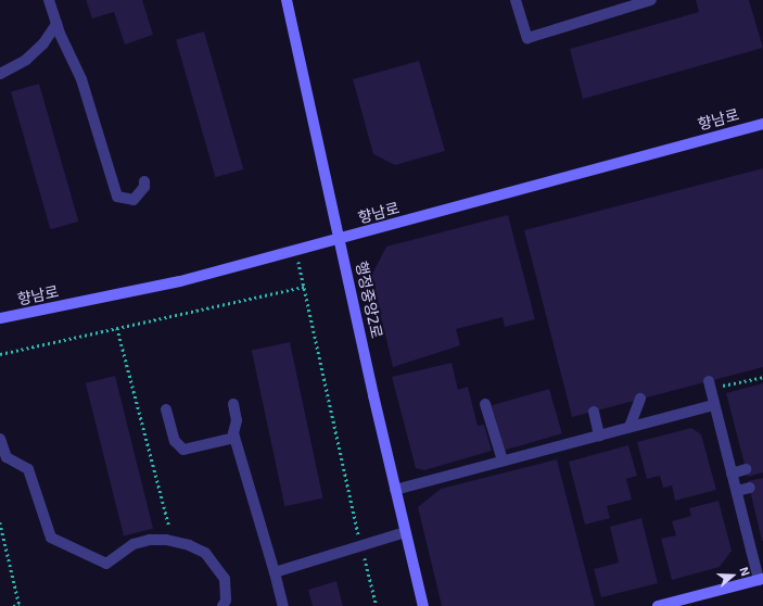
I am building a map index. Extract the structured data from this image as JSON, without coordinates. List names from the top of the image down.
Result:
{
  "streets": {
    "street": ["향남로", "행정중앙2로"]
  },
  "crossings": [
    ["향남로", "행정중앙2로"]
  ],
  "north": "right"
}
